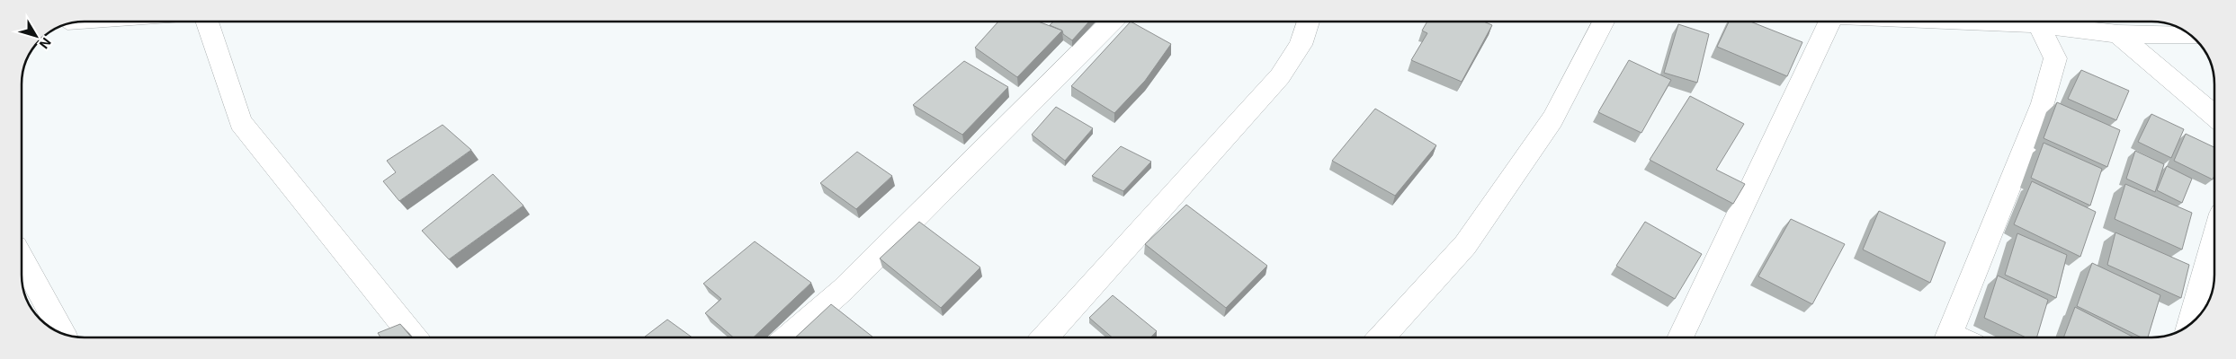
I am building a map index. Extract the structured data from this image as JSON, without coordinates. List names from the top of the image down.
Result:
{
  "north": "bottom right"
}
